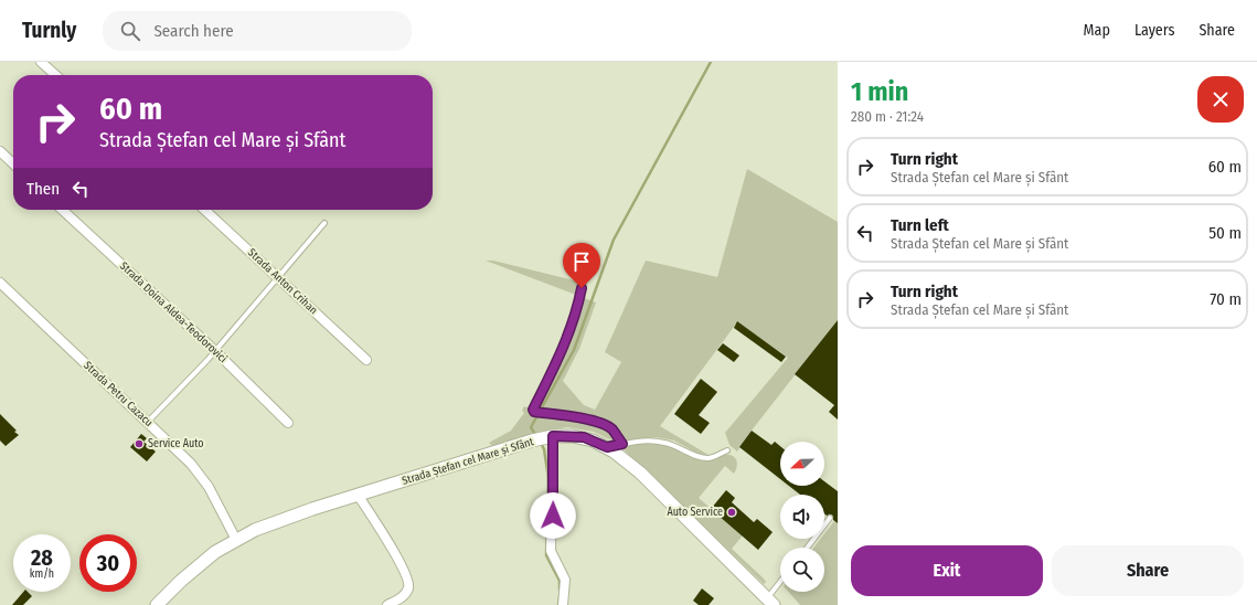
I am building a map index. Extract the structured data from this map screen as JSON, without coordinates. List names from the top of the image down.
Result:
{
  "streets": {
    "main road": ["Strada Ștefan cel Mare și Sfânt"],
    "street": ["Strada Anton Crihan", "Strada Doina Aldea-Teodorovici", "Strada Petru Cazacu"]
  },
  "crossings": [
    ["Strada Petru Cazacu", "Strada Ștefan cel Mare și Sfânt"]
  ],
  "places": ["Service Auto", "Auto Service"],
  "north": "left",
  "page": {
    "header": "Turnly",
    "search": "Search here",
    "nav": ["Map", "Layers", "Share"],
    "heading": ["1 min", "280 m · 21:24"],
    "turn": ["60 m", "Strada Ștefan cel Mare și Sfânt"],
    "list": [
      {
        "name": "Turn right",
        "note": "Strada Ștefan cel Mare și Sfânt",
        "value": "60 m"
      },
      {
        "name": "Turn left",
        "note": "Strada Ștefan cel Mare și Sfânt",
        "value": "50 m"
      },
      {
        "name": "Turn right",
        "note": "Strada Ștefan cel Mare și Sfânt",
        "value": "70 m"
      }
    ],
    "then": "Then",
    "speed": "28 km/h",
    "limit": "30",
    "buttons": ["Exit", "Share"]
  }
}
